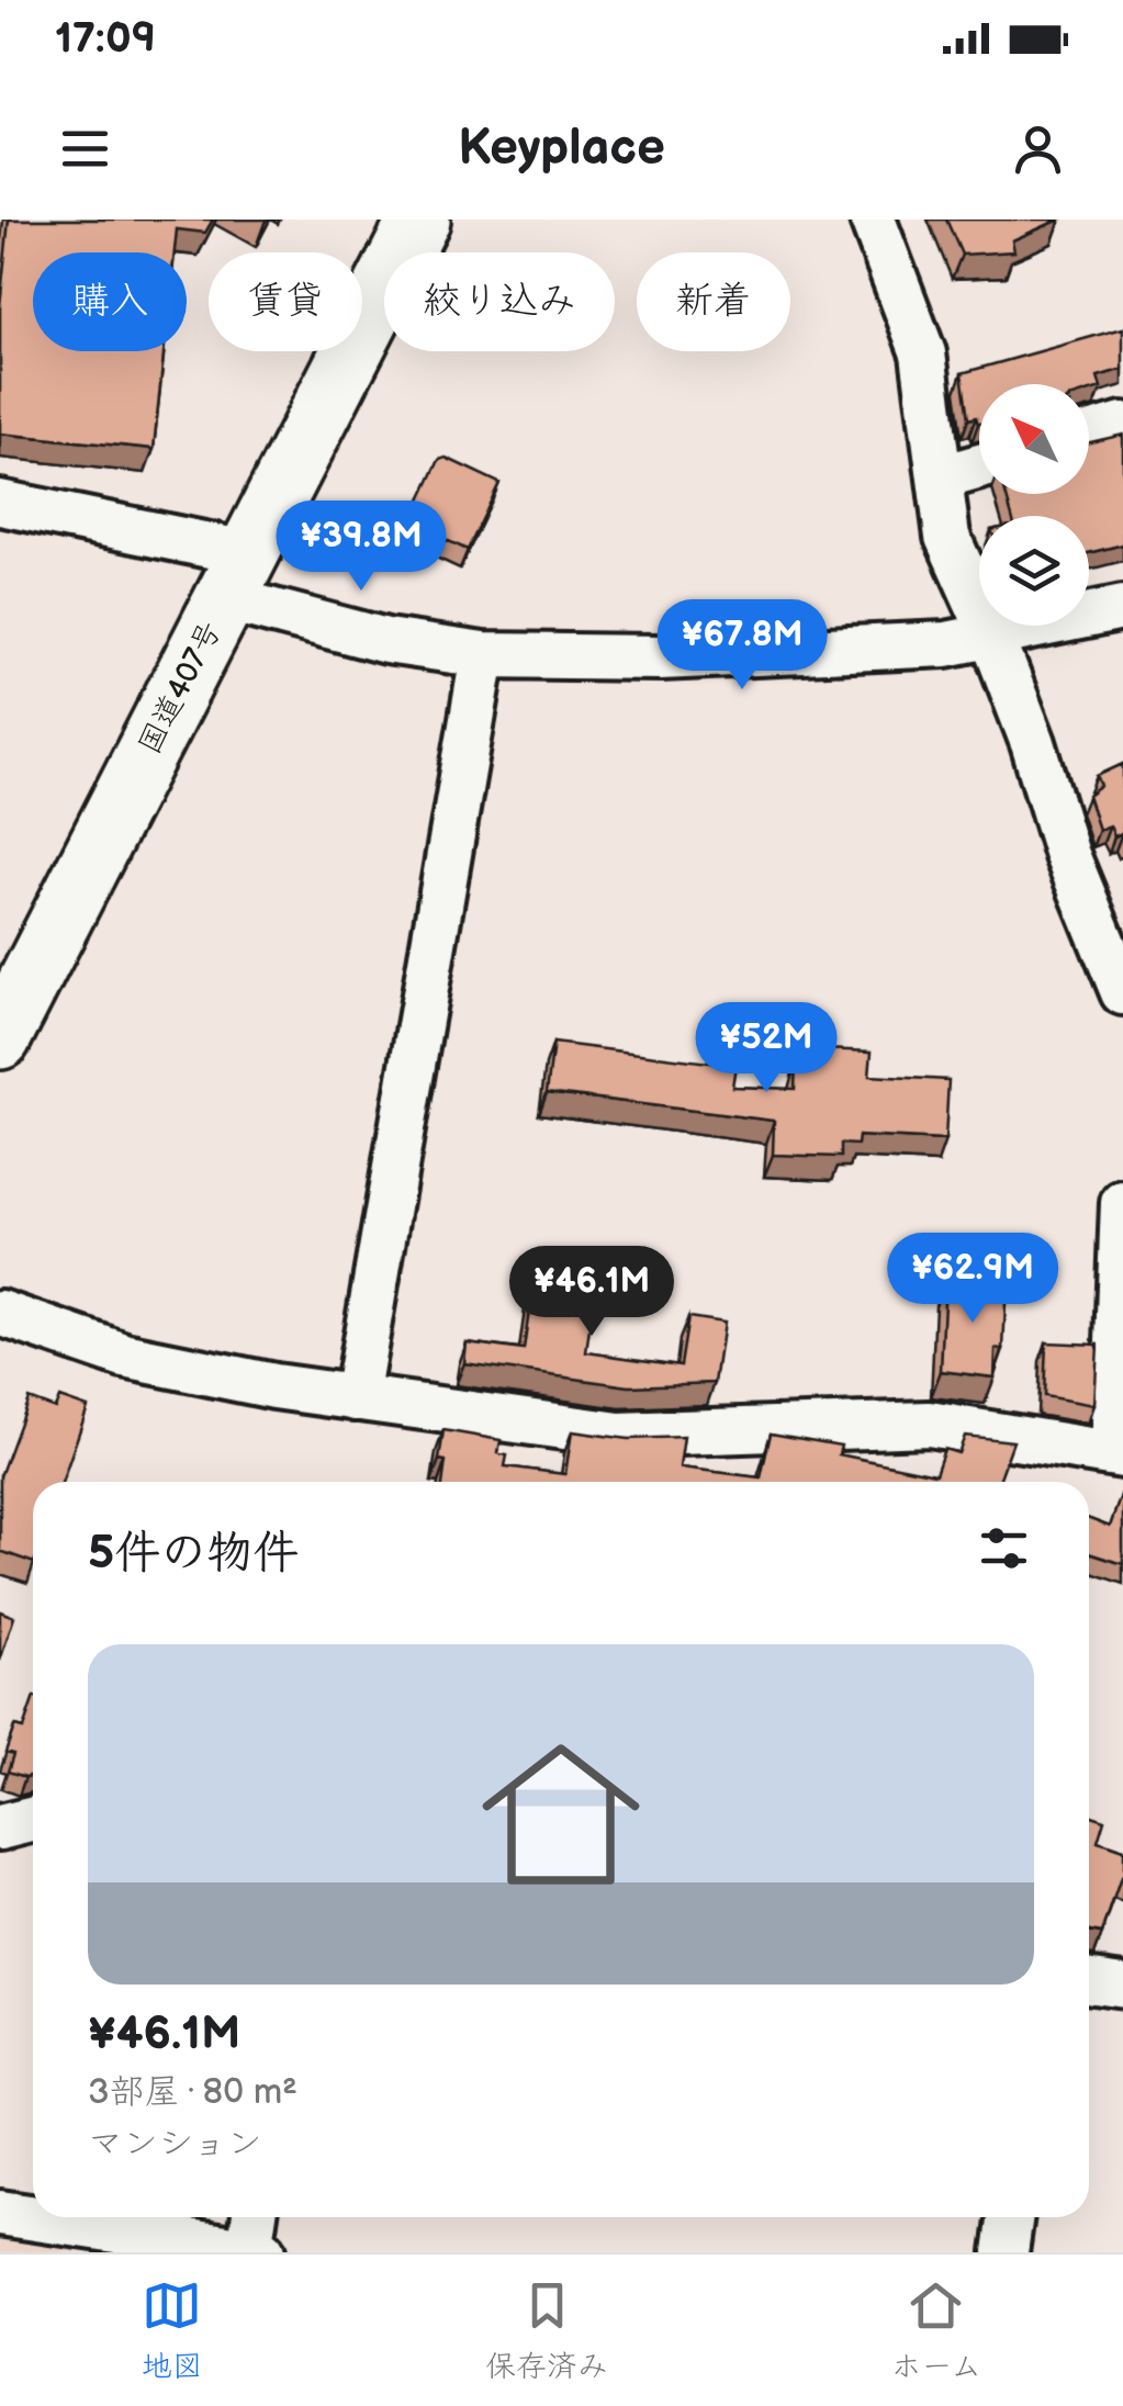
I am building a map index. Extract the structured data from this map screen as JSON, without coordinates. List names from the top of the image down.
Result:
{
  "streets": {
    "highway": ["国道407号"]
  },
  "north": "top left",
  "page": {
    "status": "17:09",
    "header": "Keyplace",
    "chip": [
      "購入",
      "賃貸",
      "絞り込み",
      "新着"
    ],
    "price": [
      "¥39.8M",
      "¥67.8M",
      "¥52M",
      "¥62.9M",
      "¥46.1M"
    ],
    "heading": "5件の物件",
    "list": [
      {
        "name": "¥46.1M",
        "note": "3部屋 · 80 m² · マンション"
      }
    ],
    "tabs": ["地図", "保存済み", "ホーム"]
  }
}
